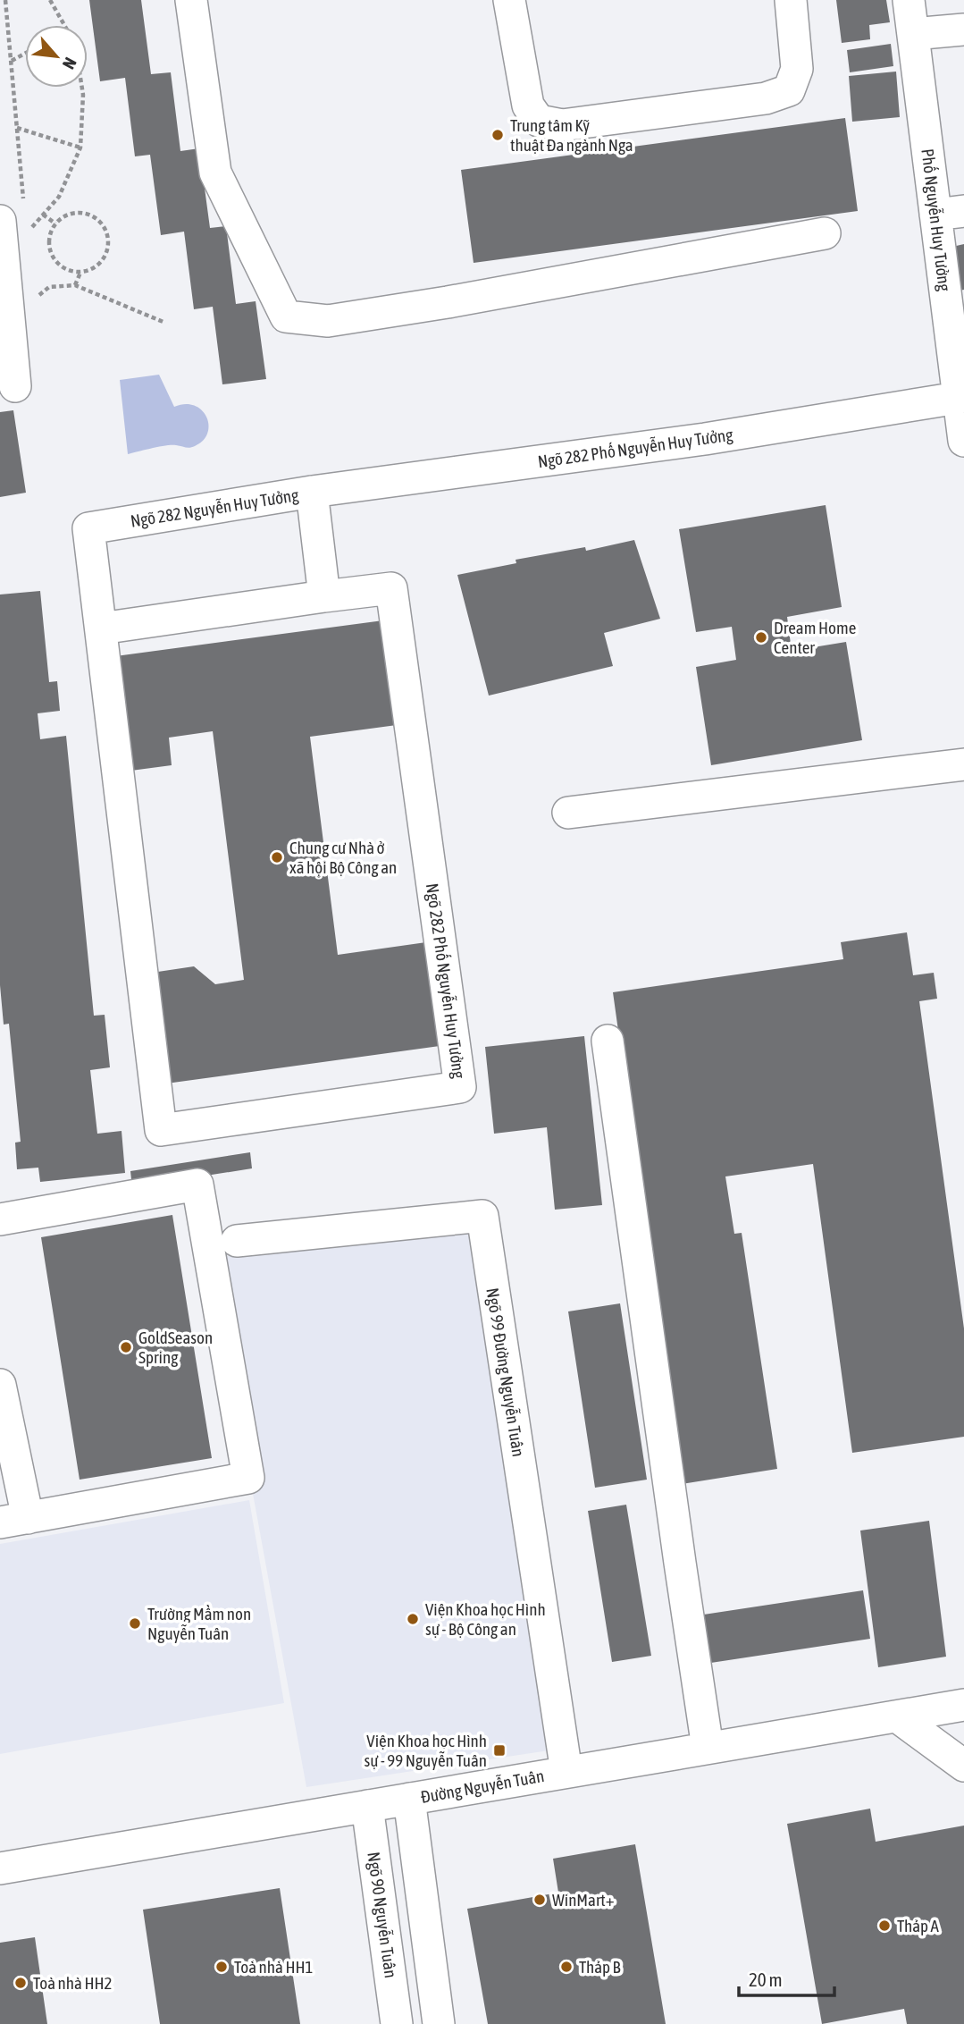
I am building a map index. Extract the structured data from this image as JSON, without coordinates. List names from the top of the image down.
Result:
{
  "streets": {
    "street": [
      "Phố Nguyễn Huy Tưởng",
      "Ngõ 282 Phố Nguyễn Huy Tưởng",
      "Ngõ 282 Nguyễn Huy Tưởng",
      "Ngõ 99 Đường Nguyễn Tuân",
      "Đường Nguyễn Tuân",
      "Ngõ 90 Nguyễn Tuân"
    ]
  },
  "crossings": [
    ["Phố Nguyễn Huy Tưởng", "Ngõ 282 Phố Nguyễn Huy Tưởng"],
    ["Ngõ 282 Phố Nguyễn Huy Tưởng", "Ngõ 282 Nguyễn Huy Tưởng"],
    ["Ngõ 99 Đường Nguyễn Tuân", "Đường Nguyễn Tuân"],
    ["Đường Nguyễn Tuân", "Ngõ 90 Nguyễn Tuân"]
  ],
  "places": {
    "other": [
      "Trung tâm Kỹ thuật Đa ngành Nga",
      "Dream Home Center",
      "Chung cư Nhà ở xã hội Bộ Công an",
      "GoldSeason Spring",
      "Viện Khoa học Hình sự - Bộ Công an",
      "Trường Mầm non Nguyễn Tuân",
      "WinMart+",
      "Tháp A",
      "Toà nhà HH1",
      "Tháp B",
      "Toà nhà HH2"
    ],
    "transit": ["Viện Khoa học Hình sự - 99 Nguyễn Tuân"]
  },
  "scale_bar": "20 m",
  "north": "bottom right"
}
